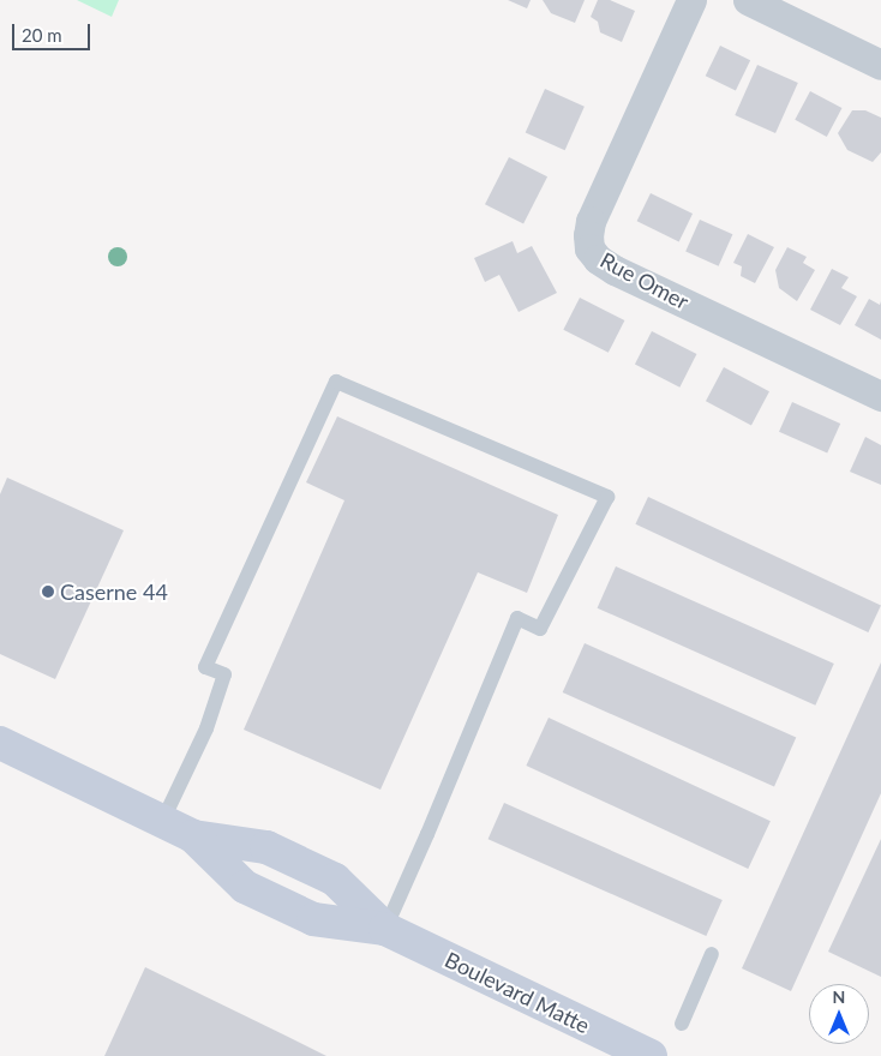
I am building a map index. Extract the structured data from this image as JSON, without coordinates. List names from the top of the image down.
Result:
{
  "streets": {
    "main road": ["Boulevard Matte"],
    "street": ["Rue Omer"]
  },
  "places": ["Caserne 44"],
  "scale_bar": "20 m",
  "north": "top"
}
